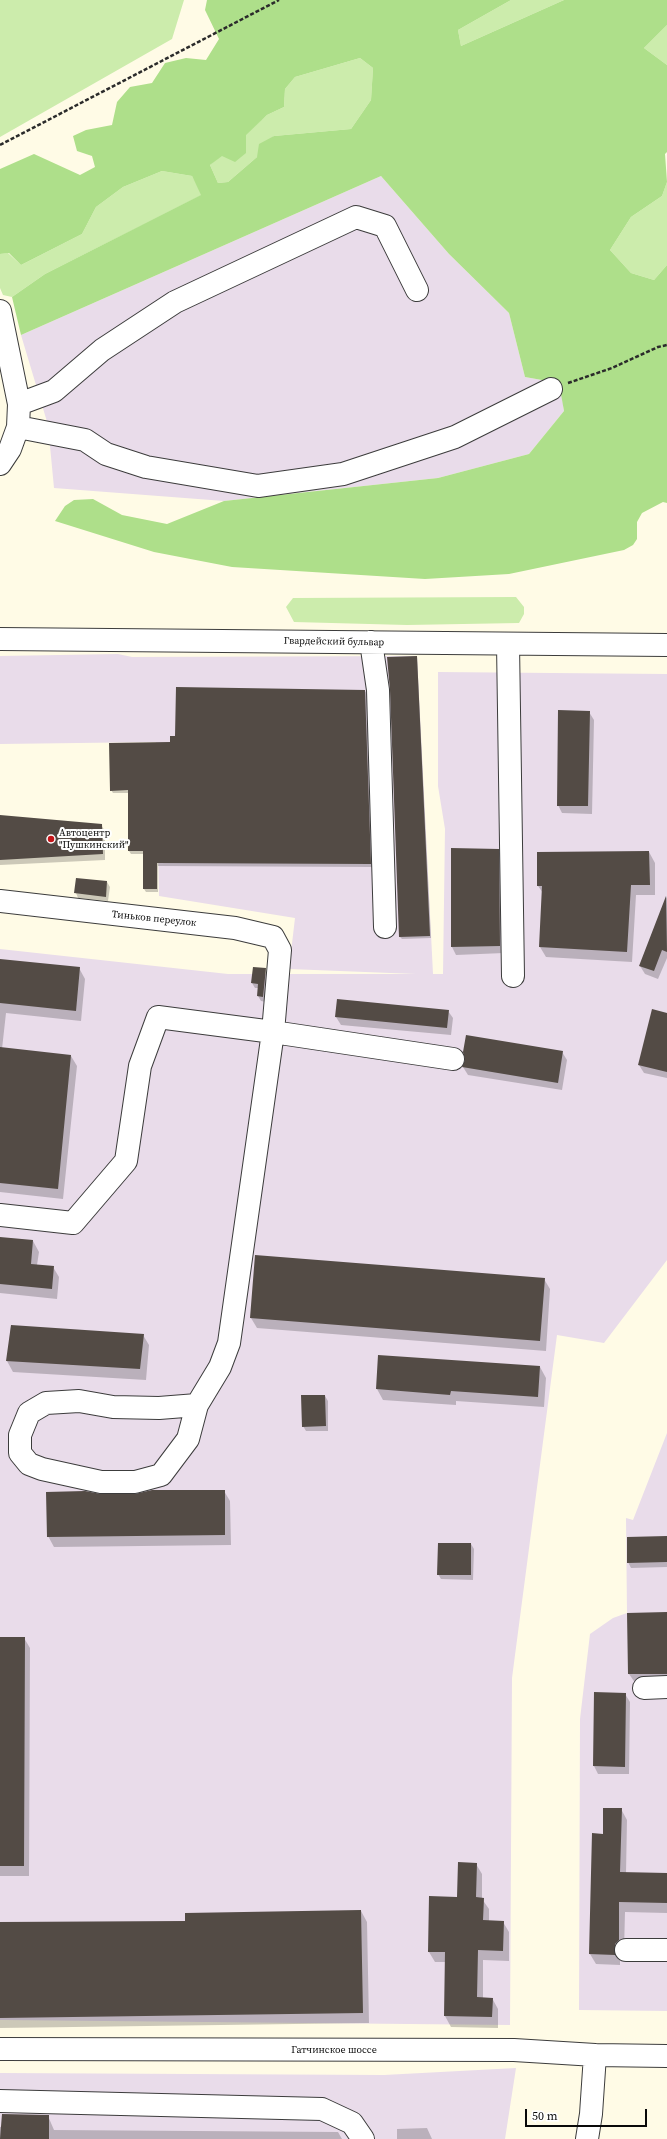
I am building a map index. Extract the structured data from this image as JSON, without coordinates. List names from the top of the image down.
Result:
{
  "streets": {
    "street": ["Гвардейский бульвар", "Тиньков переулок", "Гатчинское шоссе"]
  },
  "places": ["Автоцентр \"Пушкинский\""],
  "scale_bar": "50 m"
}
